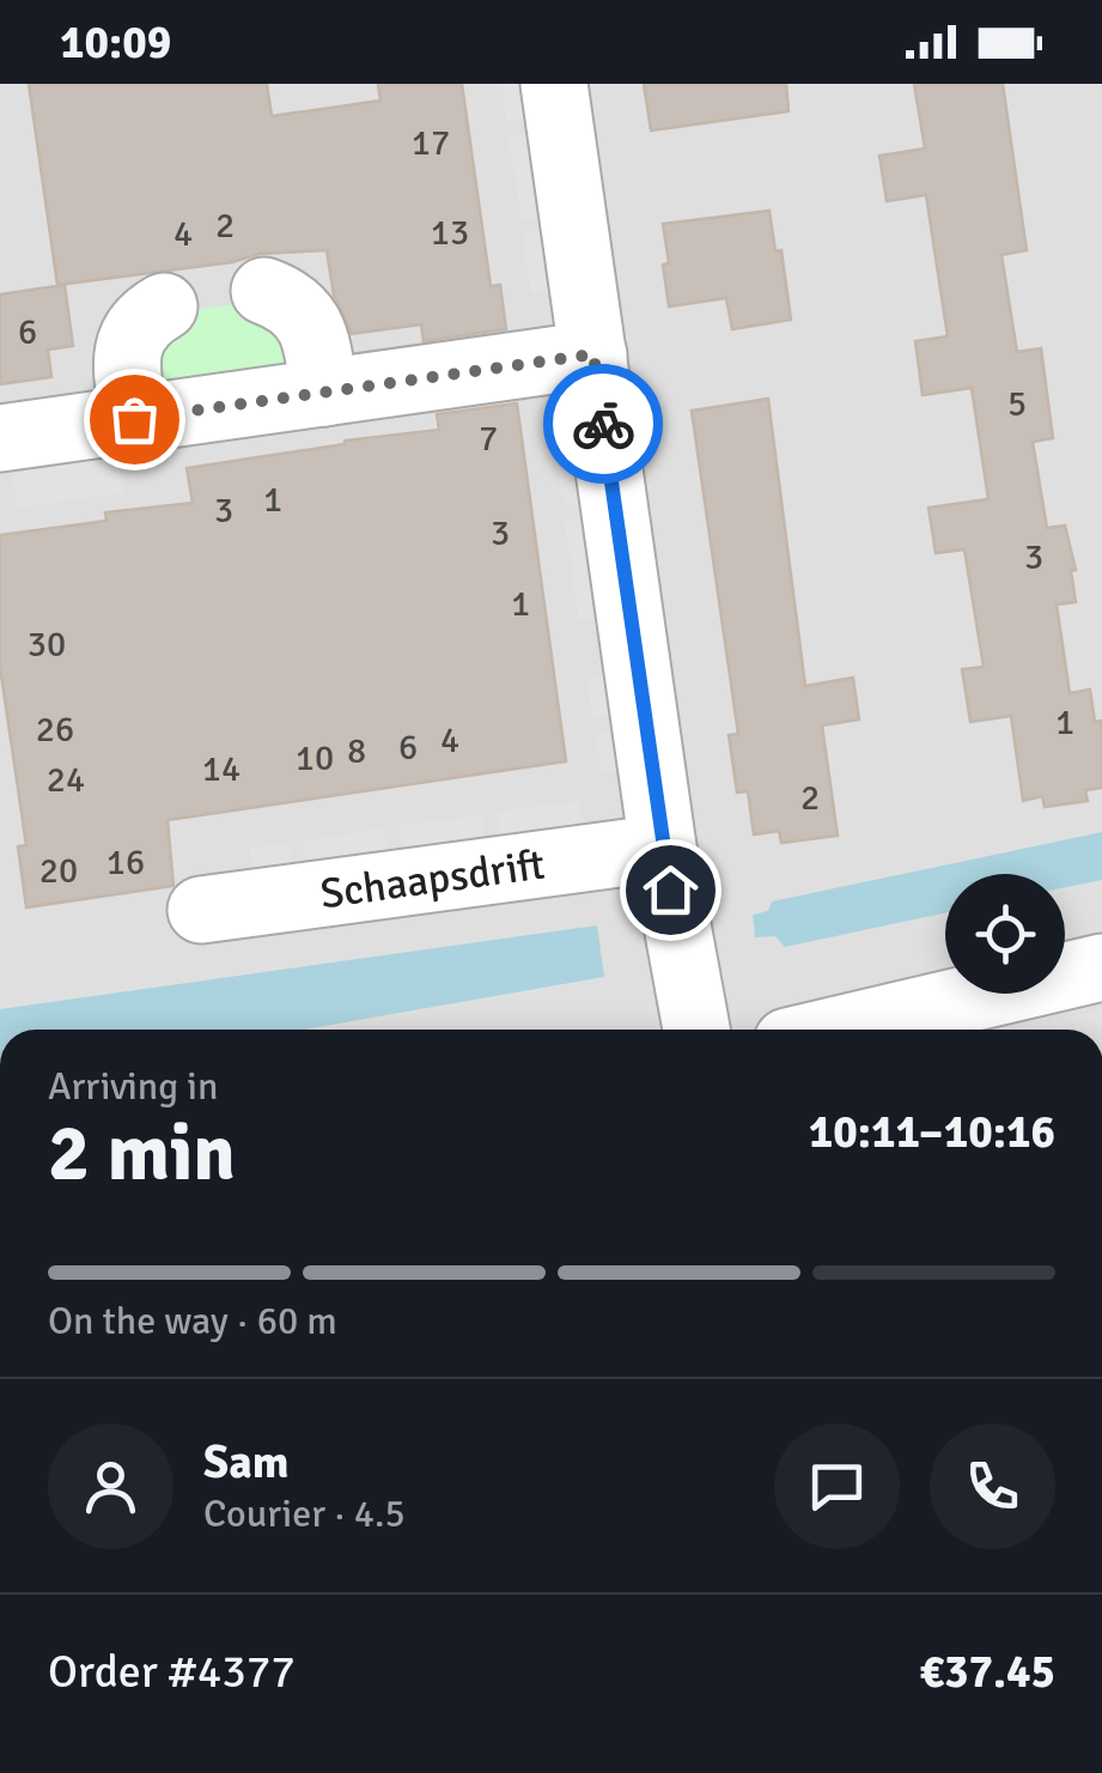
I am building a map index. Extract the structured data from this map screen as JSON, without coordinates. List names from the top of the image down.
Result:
{
  "streets": {
    "street": ["Schaapsdrift"]
  },
  "house_numbers": [
    "17",
    "2",
    "13",
    "4",
    "6",
    "5",
    "7",
    "1",
    "3",
    "3",
    "3",
    "1",
    "30",
    "1",
    "26",
    "4",
    "6",
    "8",
    "10",
    "14",
    "24",
    "2",
    "16",
    "20"
  ],
  "page": {
    "status": "10:09",
    "heading": ["2 min", "Arriving in", "10:11–10:16"],
    "panel": [
      "Sam",
      "Courier · 4.5",
      "Order #4377",
      "€37.45"
    ],
    "bar": "On the way · 60 m"
  }
}
